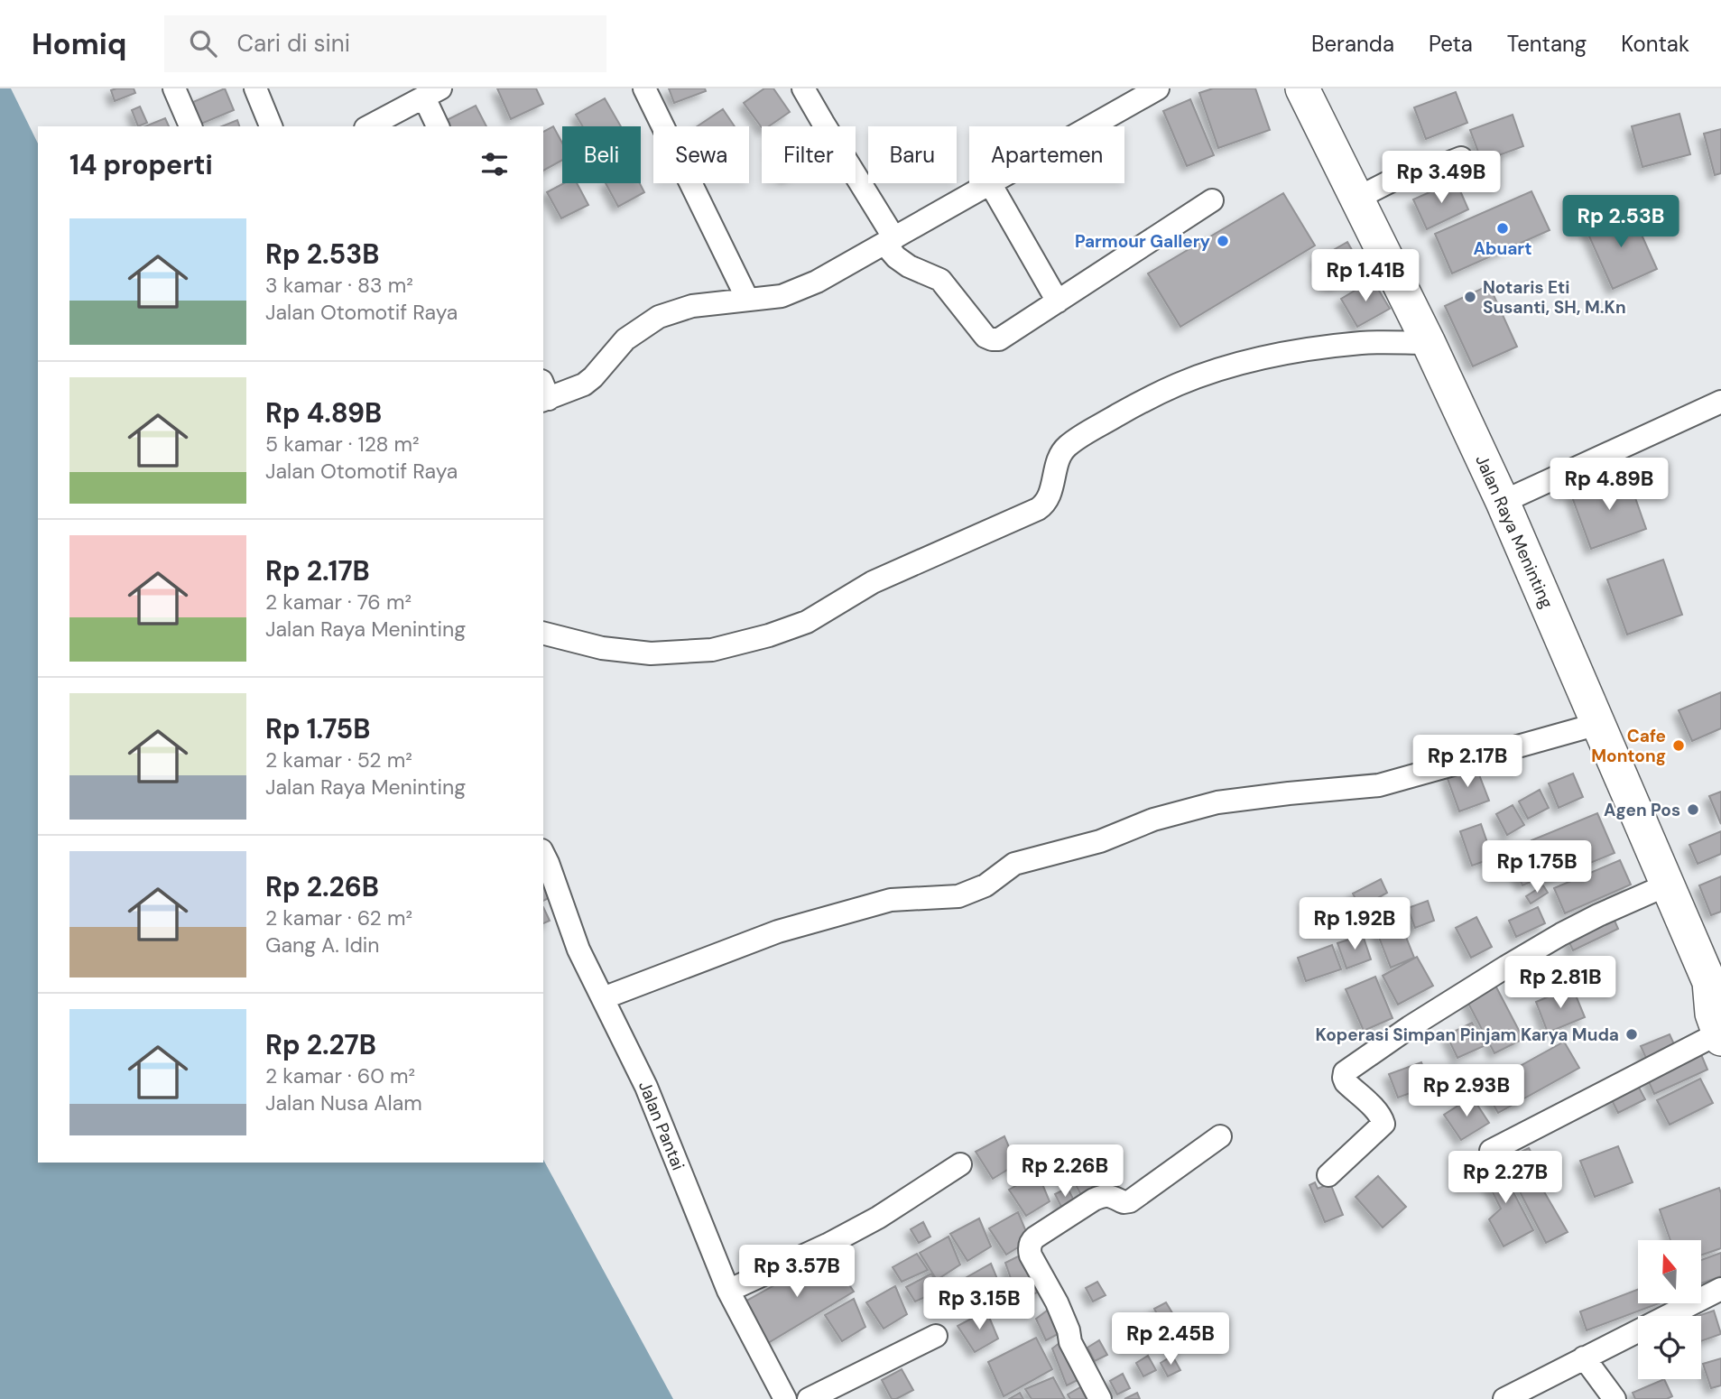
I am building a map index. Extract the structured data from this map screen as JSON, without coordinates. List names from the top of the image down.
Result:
{
  "streets": {
    "highway": ["Jalan Raya Meninting"],
    "street": ["Jalan Pantai"]
  },
  "places": [
    "Abuart",
    "Parmour Gallery",
    "Notaris Eti Susanti, SH, M.Kn",
    "Cafe Montong",
    "Agen Pos",
    "Koperasi Simpan Pinjam Karya Muda"
  ],
  "north": "top",
  "page": {
    "header": "Homiq",
    "search": "Cari di sini",
    "nav": [
      "Beranda",
      "Peta",
      "Tentang",
      "Kontak"
    ],
    "chip": [
      "Beli",
      "Sewa",
      "Filter",
      "Baru",
      "Apartemen"
    ],
    "heading": "14 properti",
    "price": [
      "Rp 3.49B",
      "Rp 2.53B",
      "Rp 1.41B",
      "Rp 4.89B",
      "Rp 2.17B",
      "Rp 1.75B",
      "Rp 1.92B",
      "Rp 2.81B",
      "Rp 2.93B",
      "Rp 2.26B",
      "Rp 2.27B",
      "Rp 3.57B",
      "Rp 3.15B",
      "Rp 2.45B"
    ],
    "list": [
      {
        "name": "Rp 2.53B",
        "note": "3 kamar · 83 m² · Jalan Otomotif Raya"
      },
      {
        "name": "Rp 4.89B",
        "note": "5 kamar · 128 m² · Jalan Otomotif Raya"
      },
      {
        "name": "Rp 2.17B",
        "note": "2 kamar · 76 m² · Jalan Raya Meninting"
      },
      {
        "name": "Rp 1.75B",
        "note": "2 kamar · 52 m² · Jalan Raya Meninting"
      },
      {
        "name": "Rp 2.26B",
        "note": "2 kamar · 62 m² · Gang A. Idin"
      },
      {
        "name": "Rp 2.27B",
        "note": "2 kamar · 60 m² · Jalan Nusa Alam"
      }
    ]
  }
}
